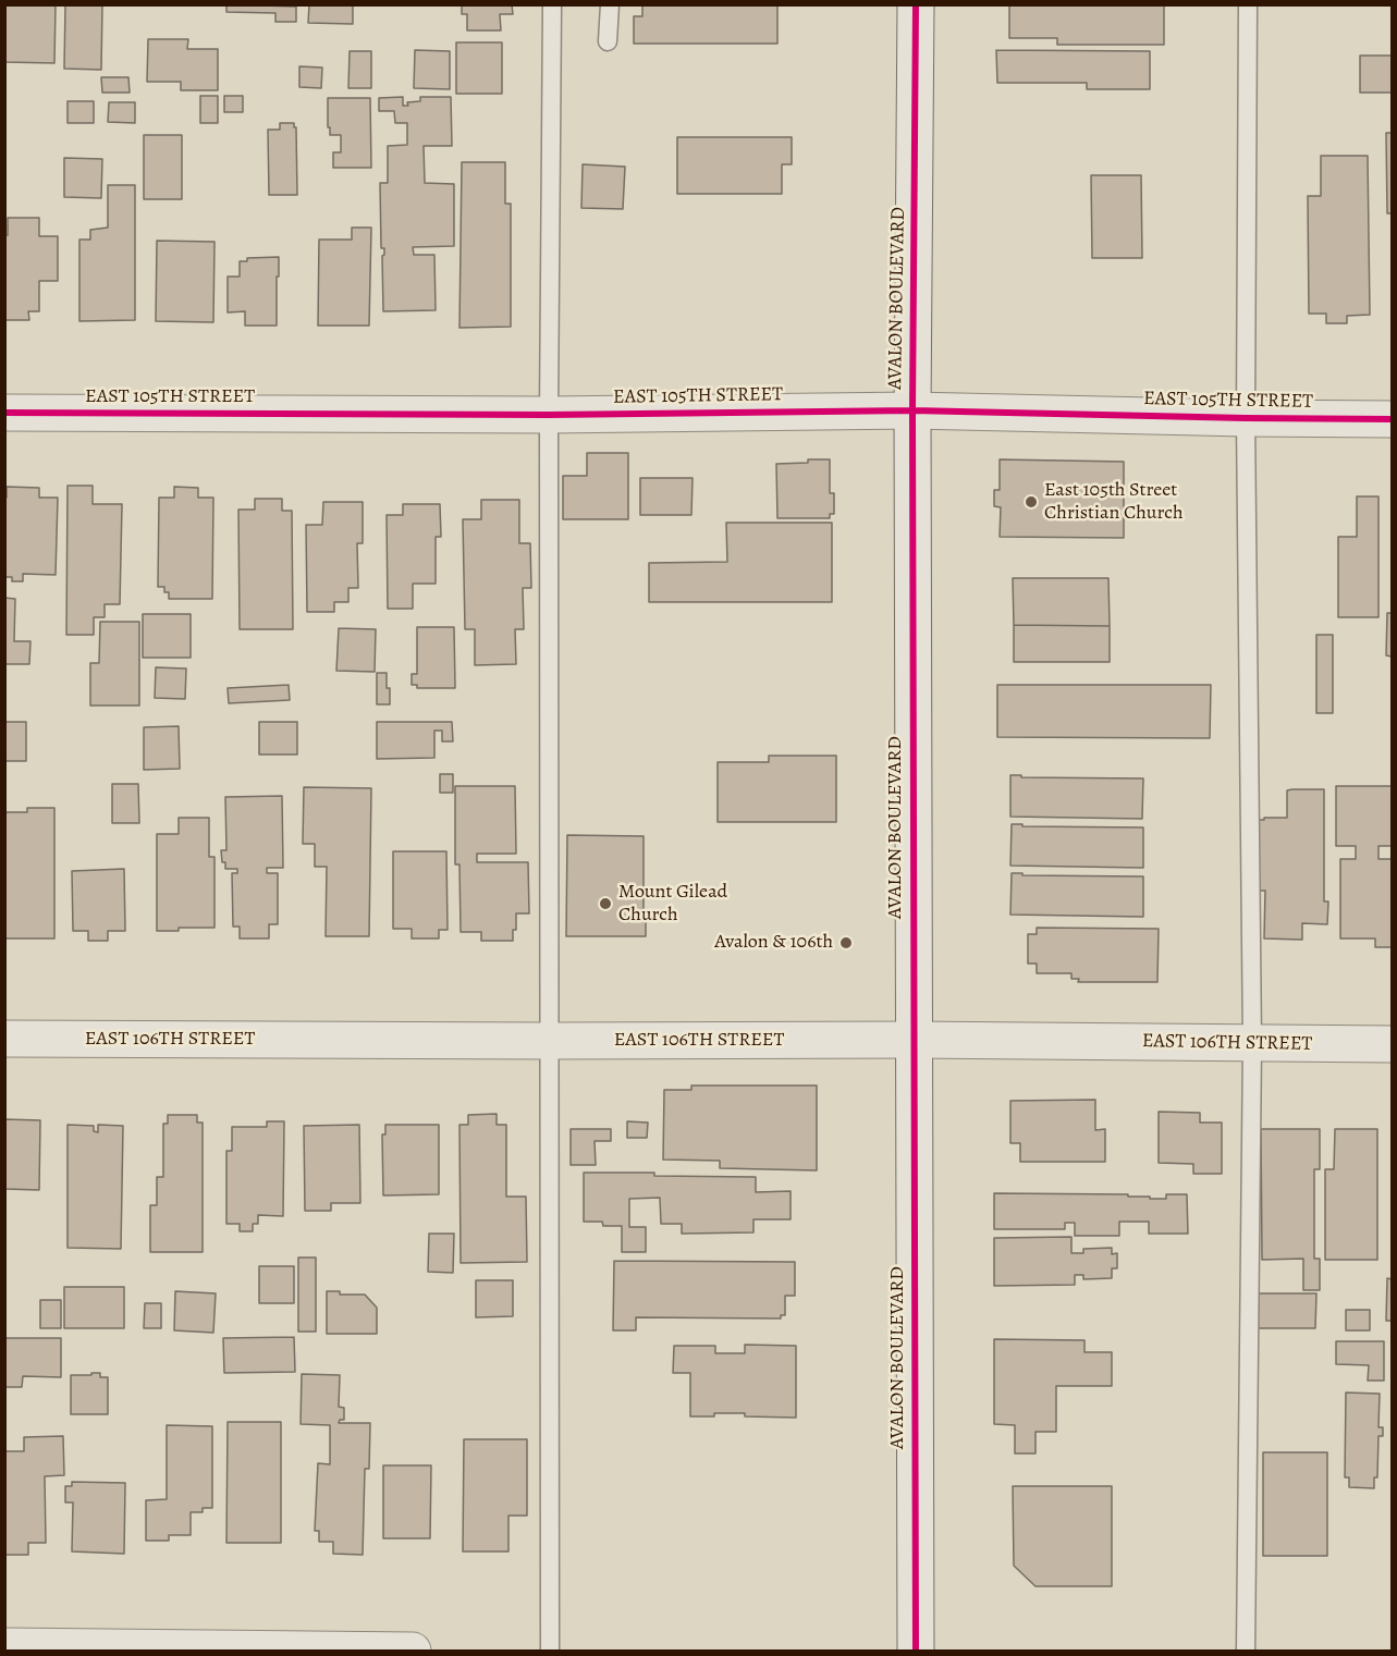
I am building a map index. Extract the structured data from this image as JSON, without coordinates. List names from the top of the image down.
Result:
{
  "streets": {
    "street": ["AVALON BOULEVARD", "EAST 105TH STREET", "EAST 106TH STREET"]
  },
  "crossings": [
    ["AVALON BOULEVARD", "EAST 105TH STREET"],
    ["AVALON BOULEVARD", "EAST 106TH STREET"]
  ],
  "places": ["East 105th Street Christian Church", "Mount Gilead Church", "Avalon & 106th"]
}
